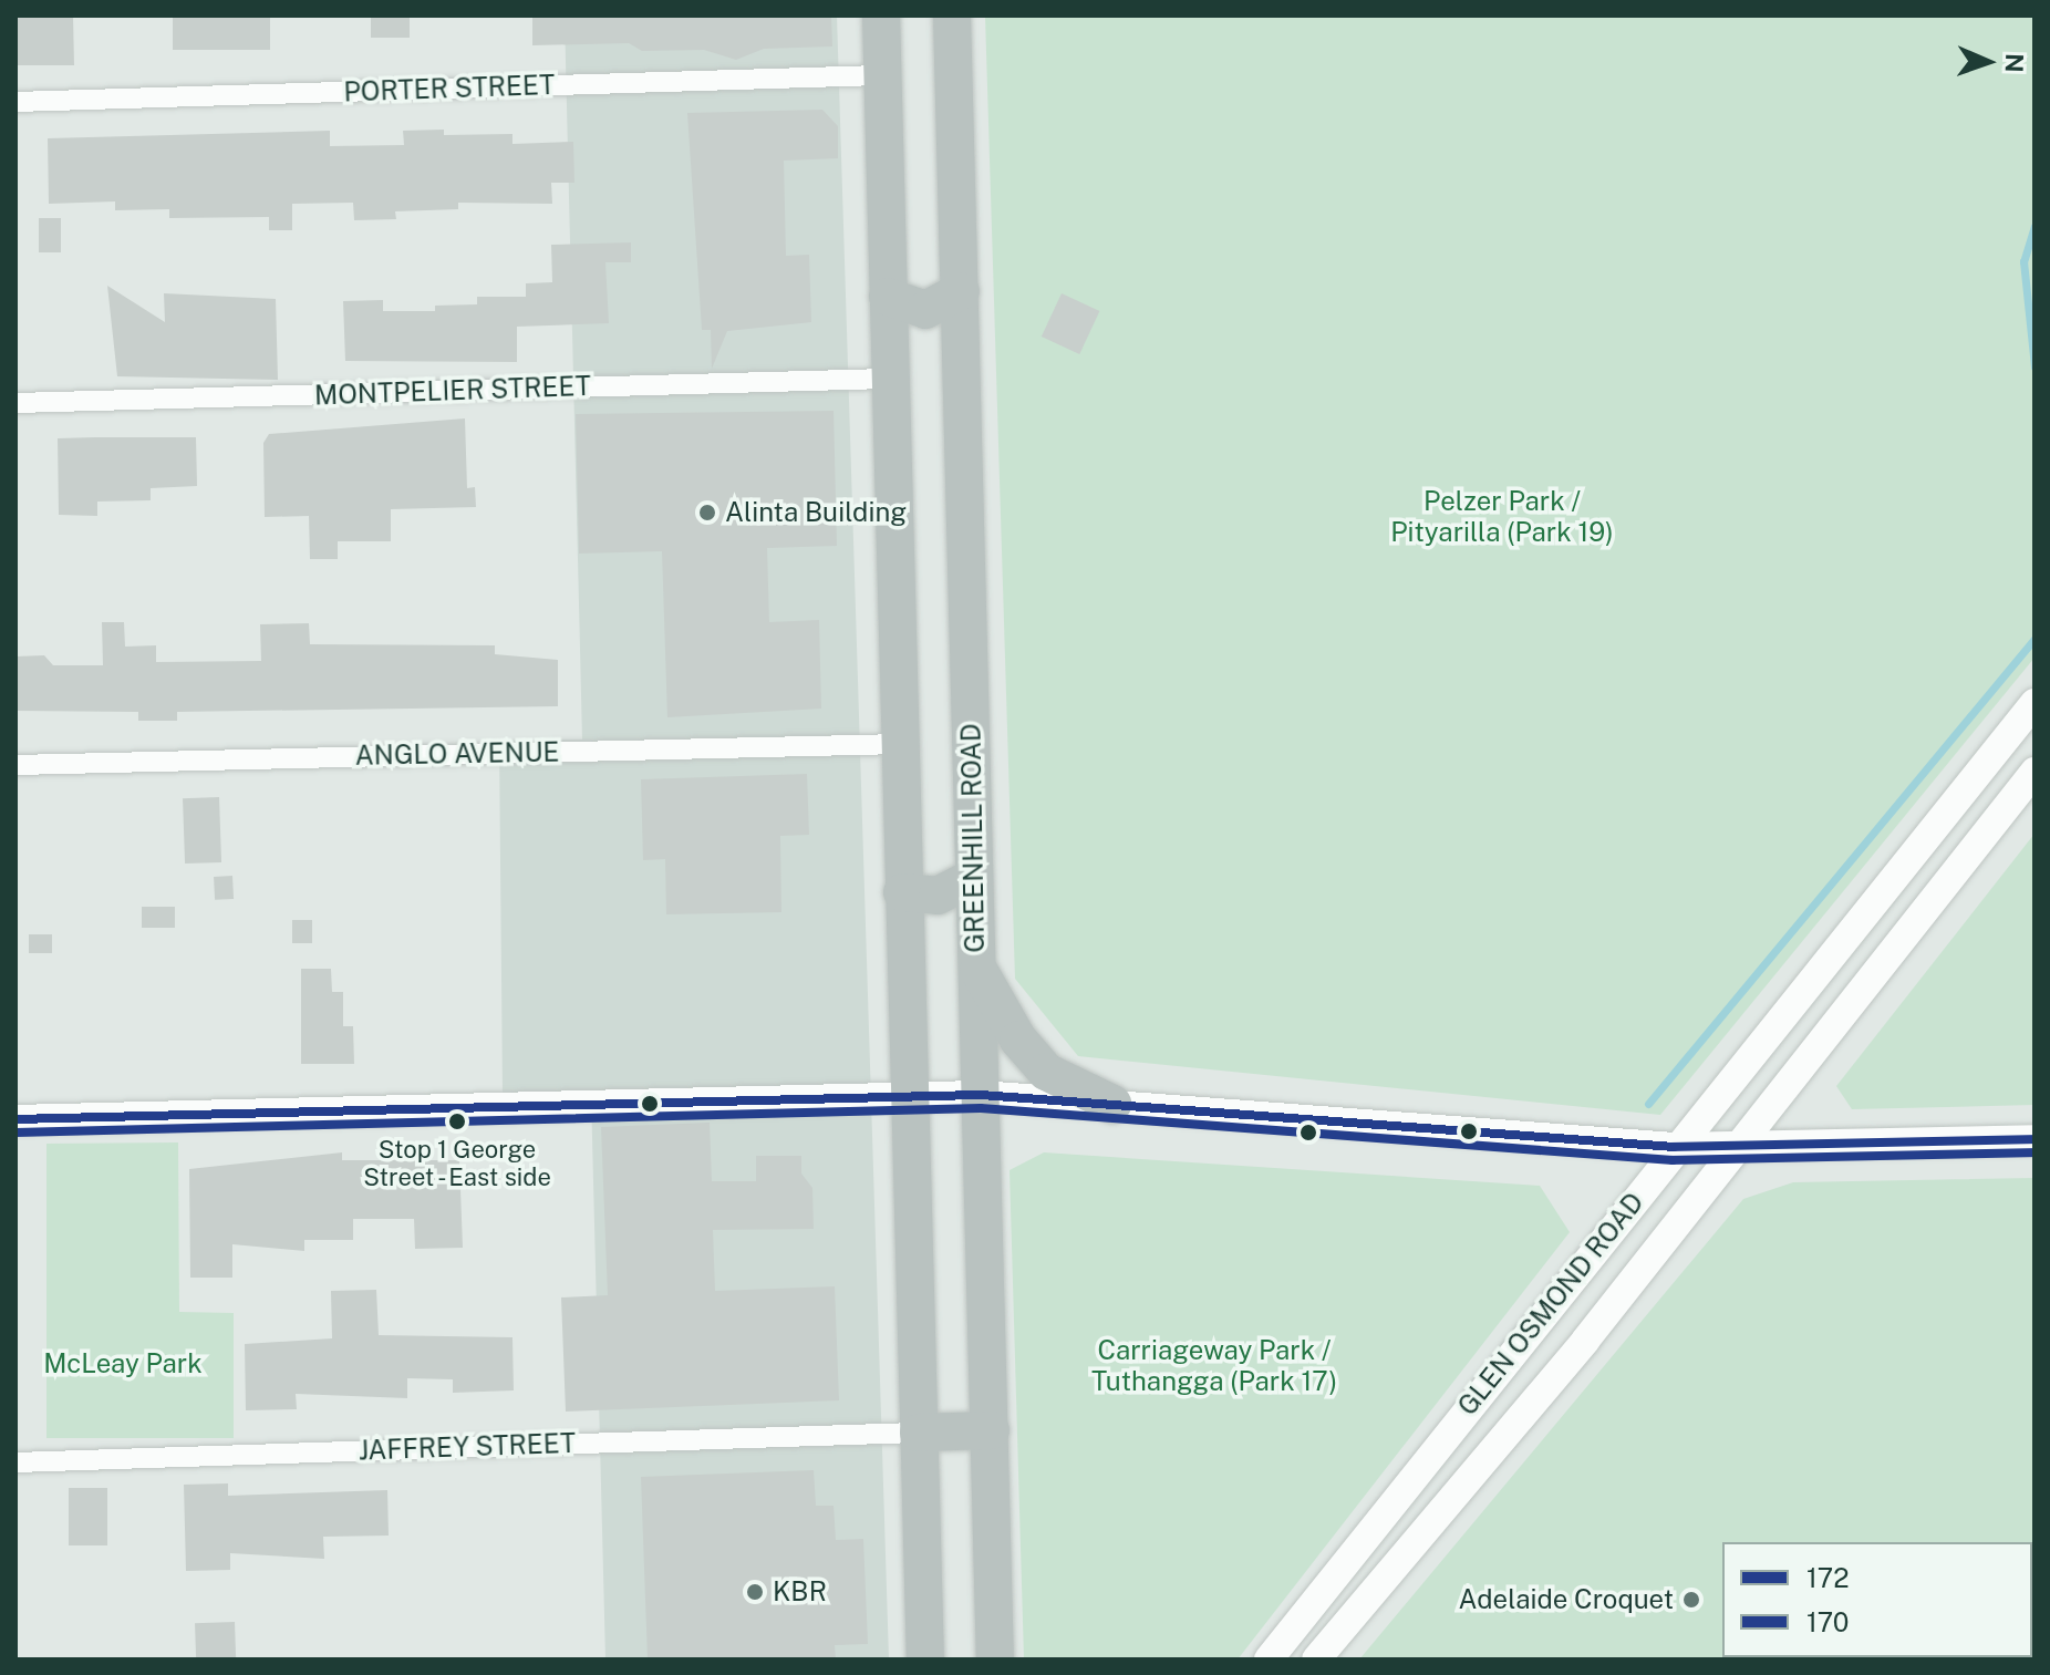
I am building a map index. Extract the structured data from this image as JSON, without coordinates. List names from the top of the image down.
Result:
{
  "streets": {
    "highway": ["GREENHILL ROAD"],
    "main road": ["GLEN OSMOND ROAD"],
    "street": [
      "PORTER STREET",
      "MONTPELIER STREET",
      "ANGLO AVENUE",
      "JAFFREY STREET"
    ]
  },
  "parks": ["Pelzer Park / Pityarilla (Park 19)", "Carriageway Park / Tuthangga (Park 17)", "McLeay Park"],
  "places": [
    "Alinta Building",
    "Stop 1 George Street - East side",
    "KBR",
    "Adelaide Croquet"
  ],
  "lines": ["transit line 172", "transit line 170"],
  "legend": ["172", "170"],
  "north": "right"
}
